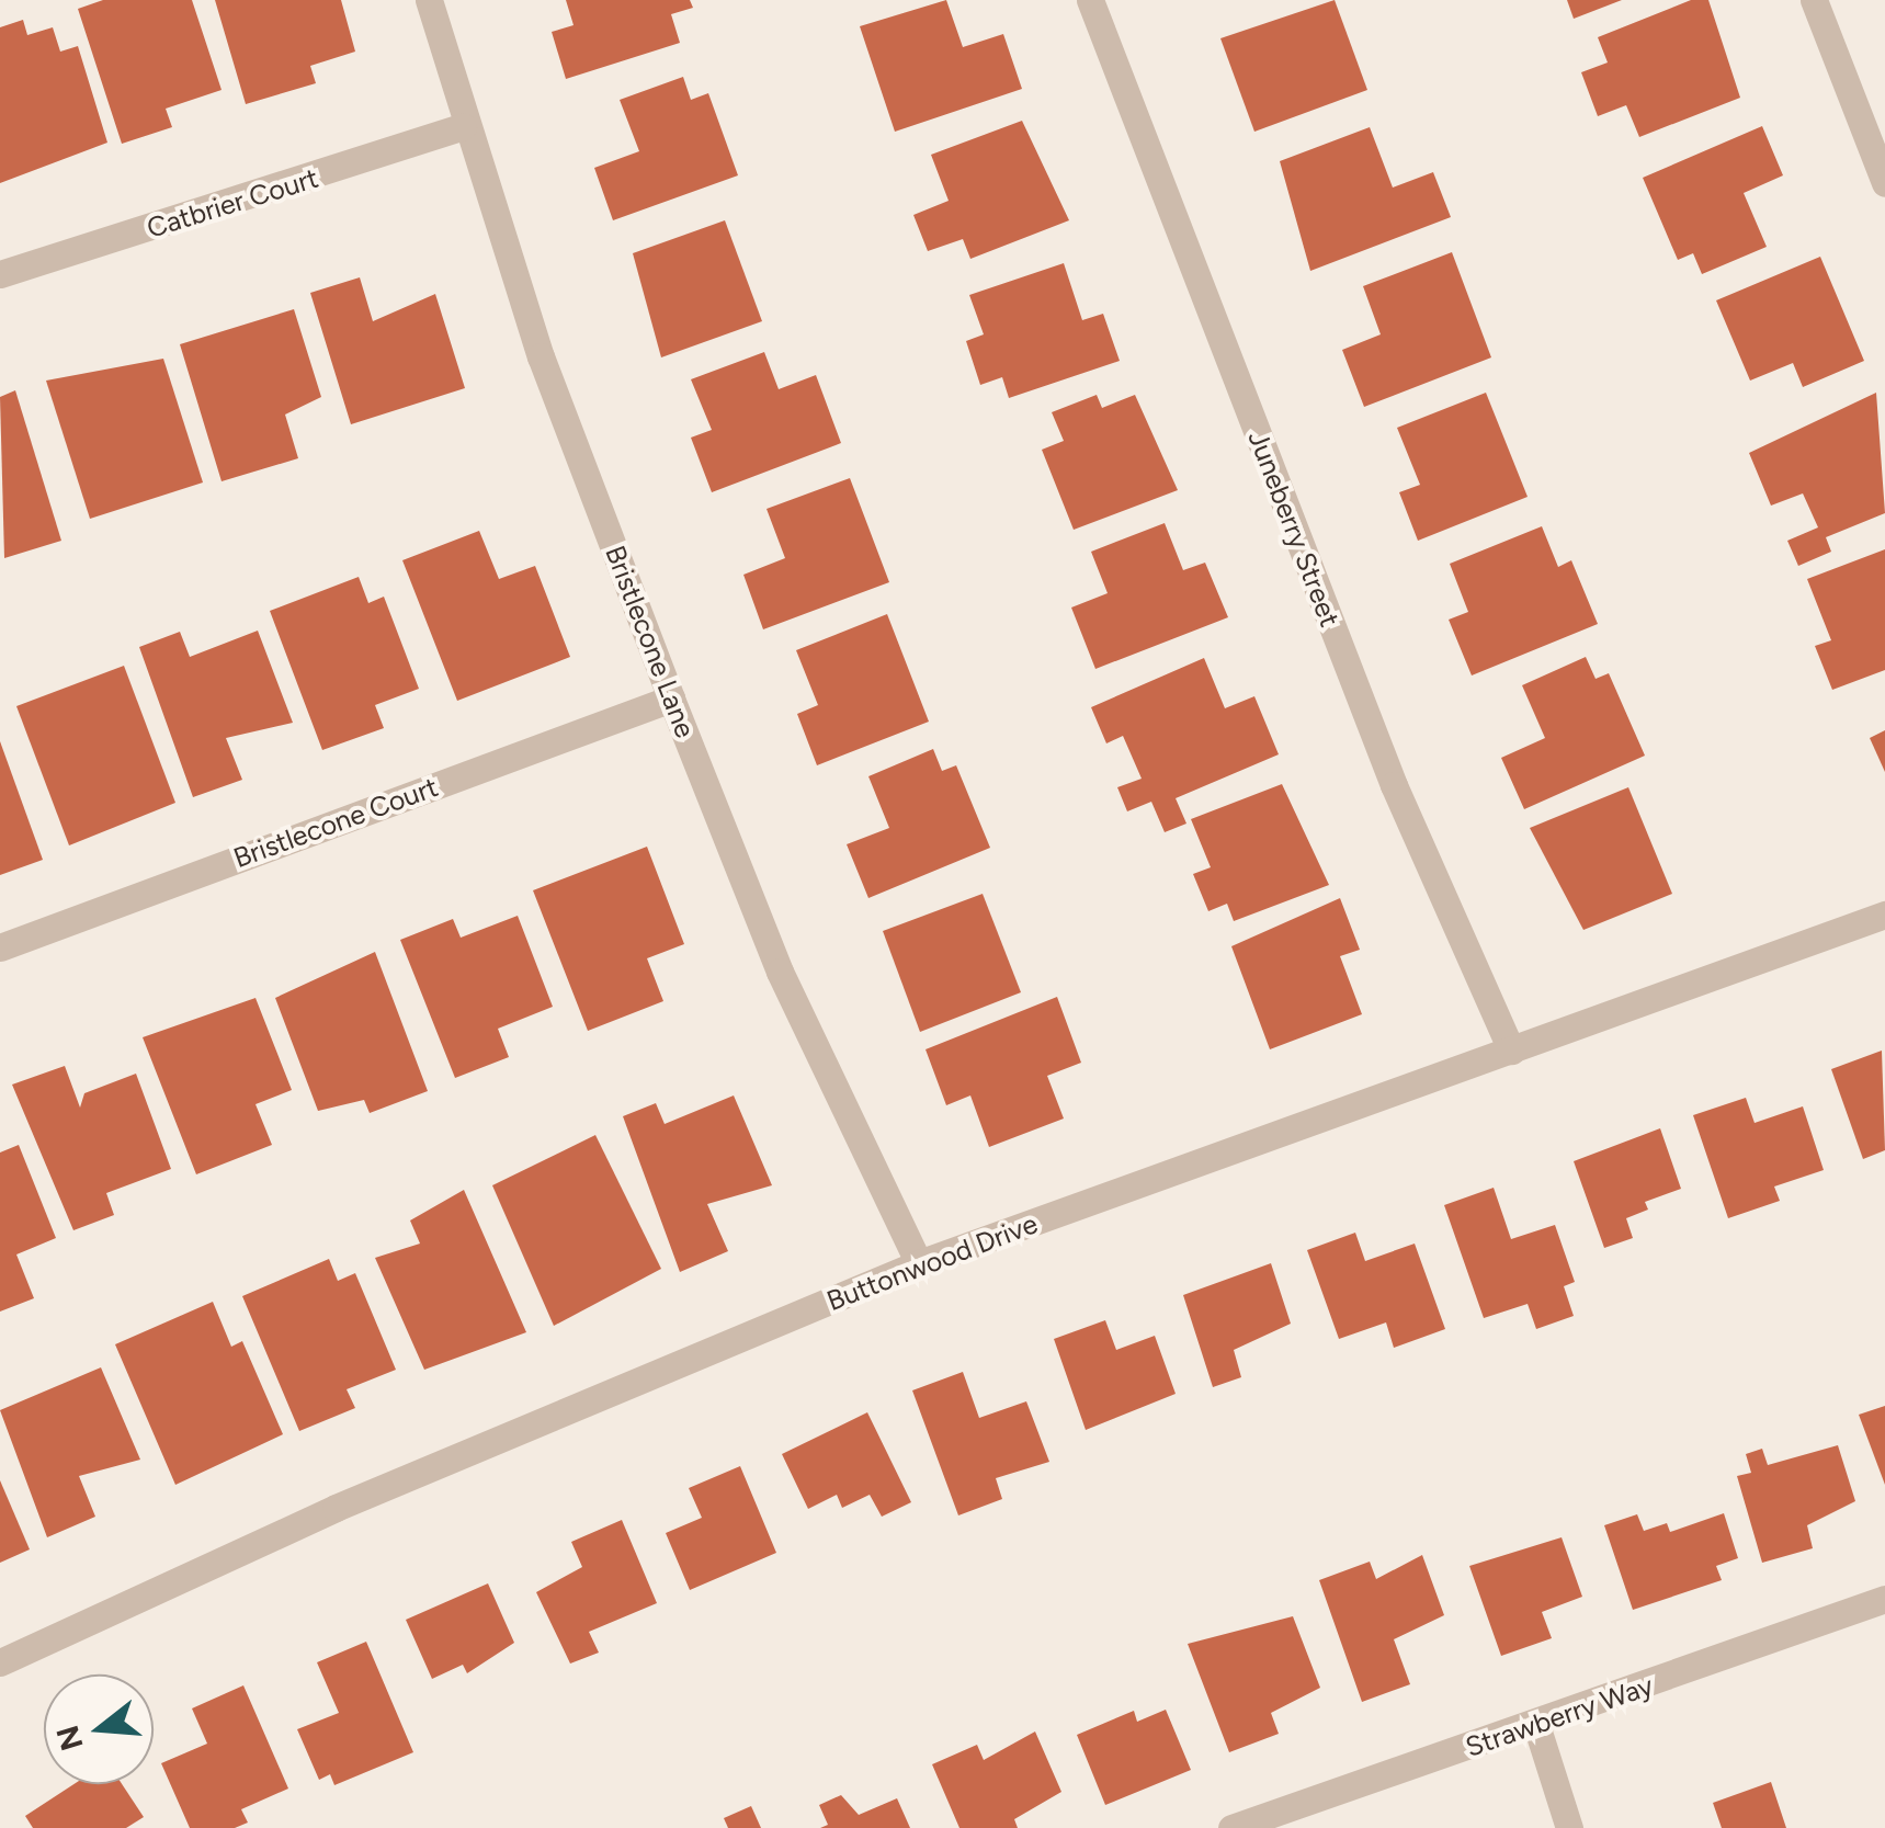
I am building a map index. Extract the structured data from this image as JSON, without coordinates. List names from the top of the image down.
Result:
{
  "streets": {
    "street": [
      "Catbrier Court",
      "Juneberry Street",
      "Bristlecone Lane",
      "Bristlecone Court",
      "Buttonwood Drive",
      "Strawberry Way"
    ]
  },
  "crossings": [
    ["Catbrier Court", "Bristlecone Lane"],
    ["Juneberry Street", "Buttonwood Drive"],
    ["Bristlecone Lane", "Bristlecone Court"],
    ["Bristlecone Lane", "Buttonwood Drive"]
  ],
  "north": "left"
}
